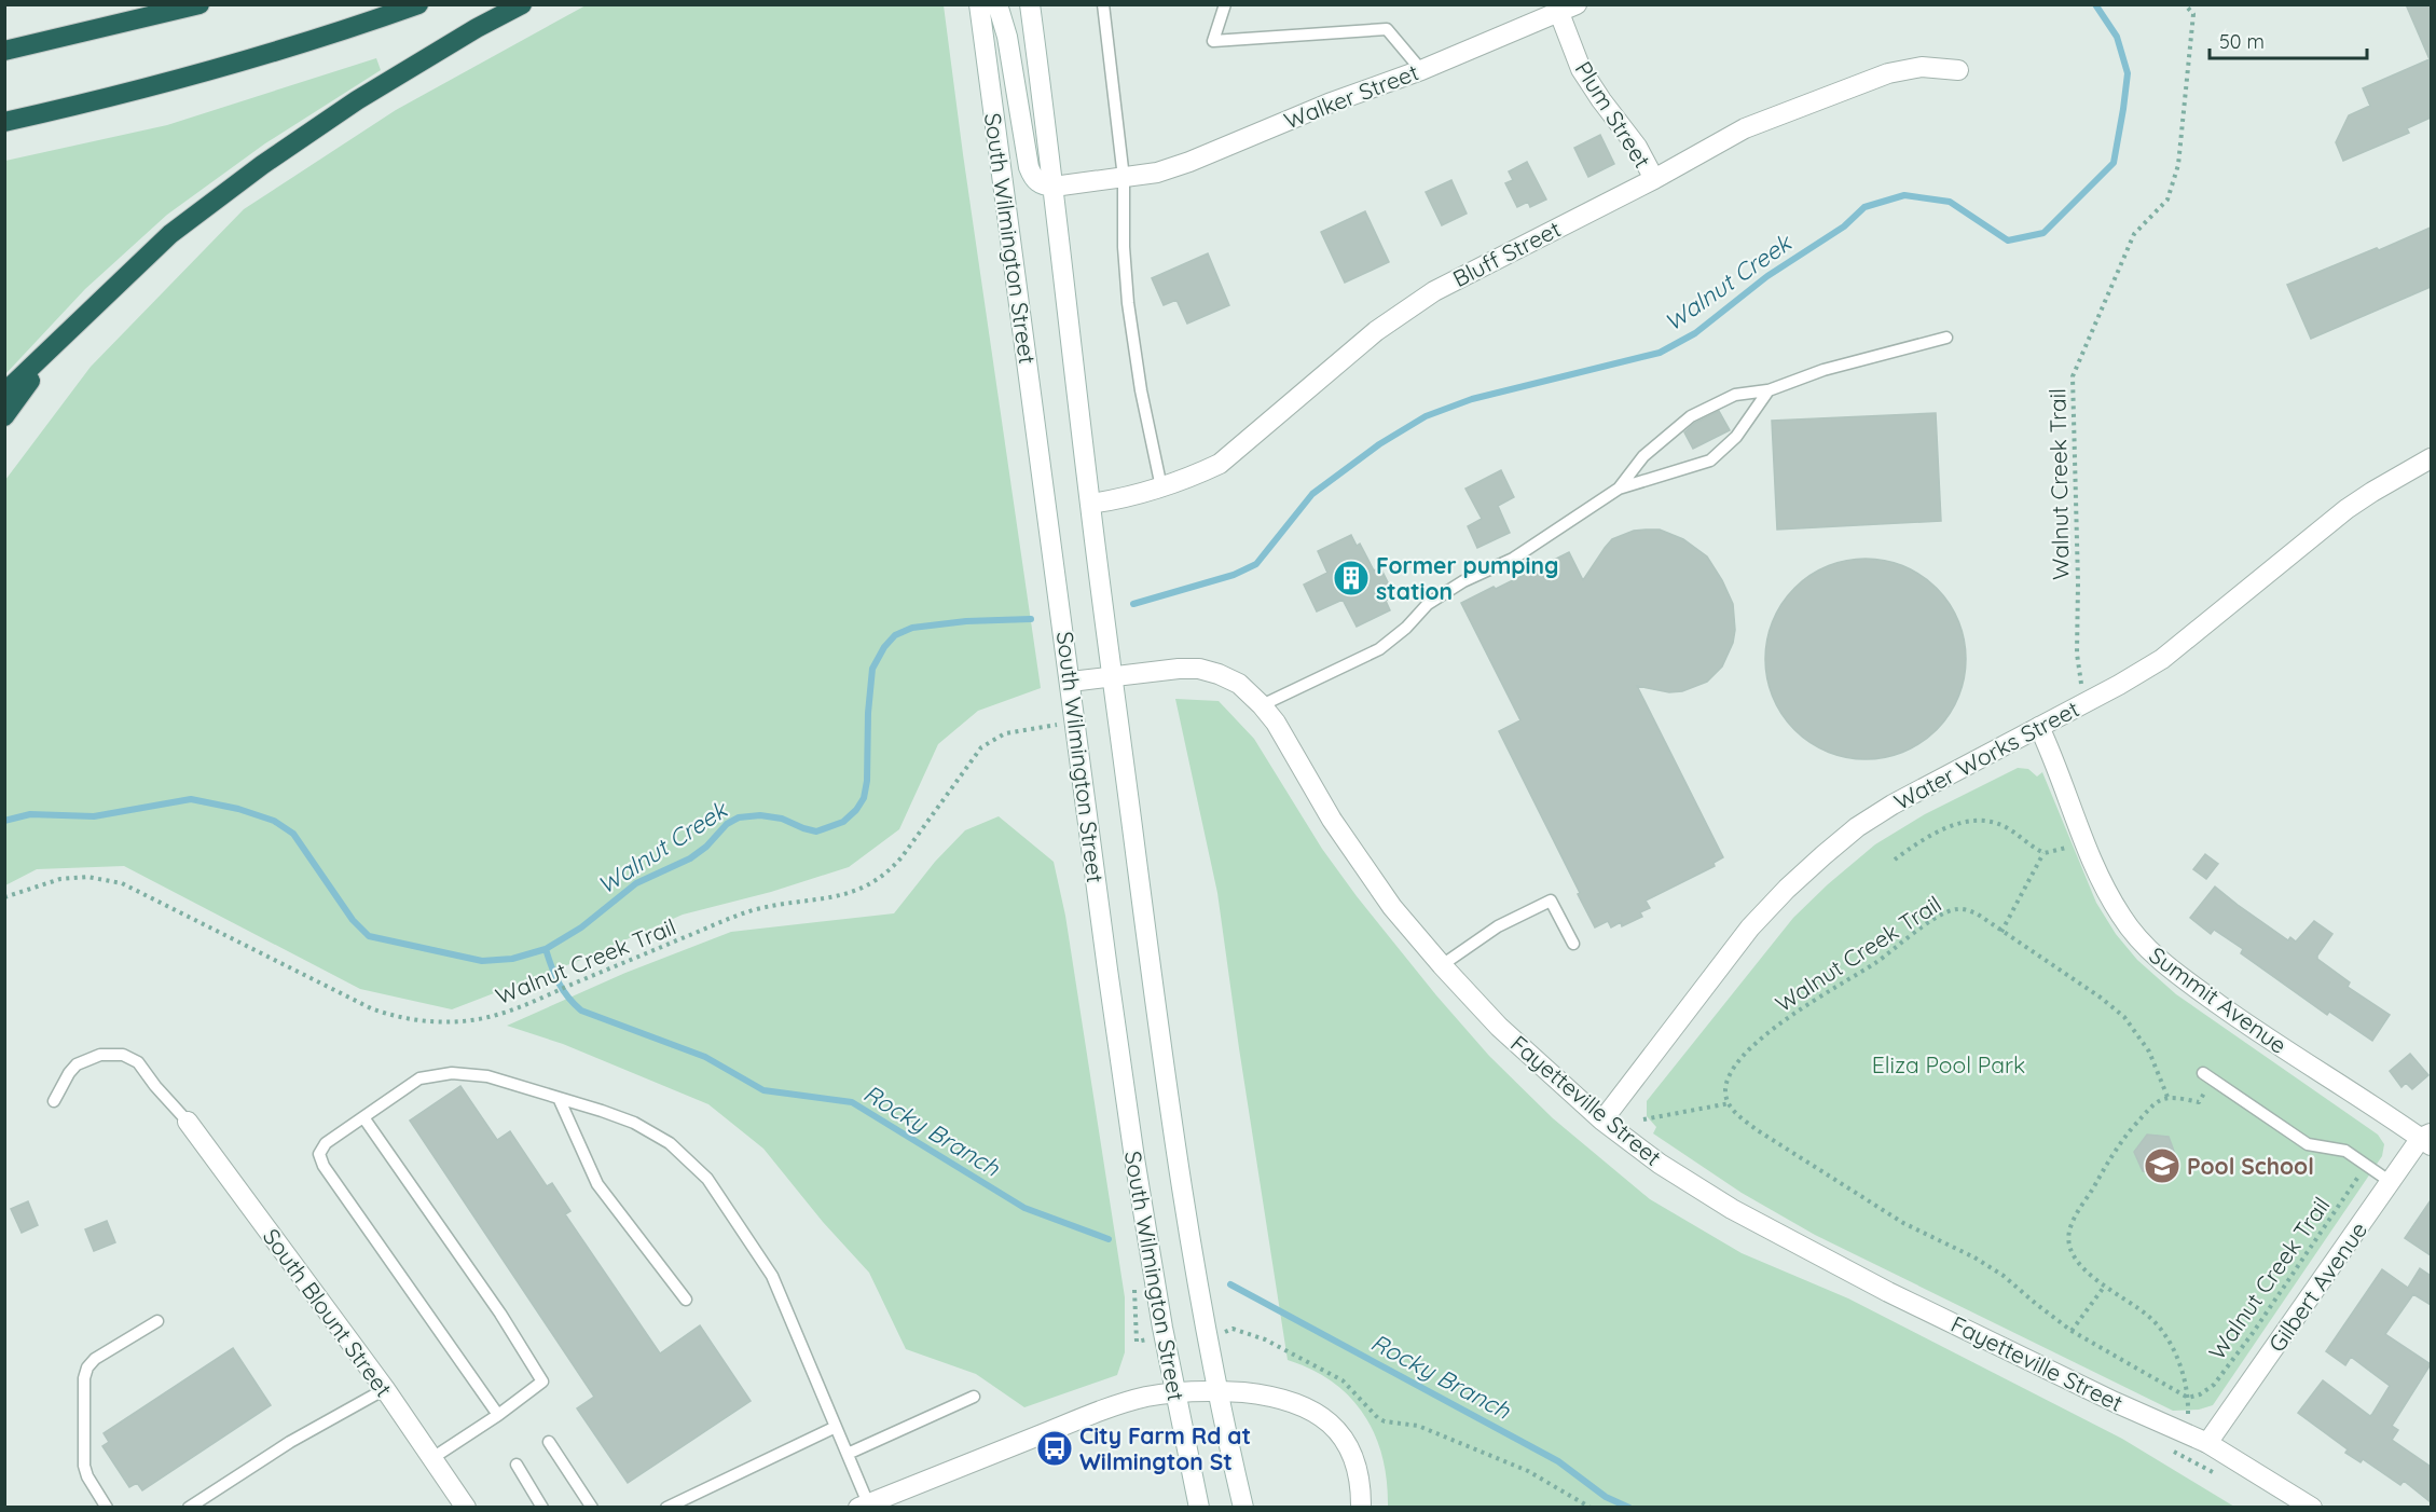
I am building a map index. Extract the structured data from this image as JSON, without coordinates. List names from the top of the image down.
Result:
{
  "streets": {
    "street": [
      "Walker Street",
      "Plum Street",
      "South Wilmington Street",
      "Bluff Street",
      "Water Works Street",
      "Summit Avenue",
      "Fayetteville Street",
      "Gilbert Avenue",
      "South Blount Street"
    ],
    "path": ["Walnut Creek Trail"]
  },
  "crossings": [
    ["Walker Street", "Plum Street"],
    ["Walker Street", "South Wilmington Street"],
    ["Plum Street", "Bluff Street"],
    ["South Wilmington Street", "Bluff Street"],
    ["South Wilmington Street", "Fayetteville Street"],
    ["Water Works Street", "Summit Avenue"],
    ["Water Works Street", "Fayetteville Street"],
    ["Summit Avenue", "Gilbert Avenue"],
    ["Fayetteville Street", "Gilbert Avenue"]
  ],
  "water": ["Walnut Creek", "Rocky Branch"],
  "parks": ["Eliza Pool Park"],
  "places": {
    "building": ["Former pumping station"],
    "school or university": ["Pool School"],
    "bus stop": ["City Farm Rd at Wilmington St"]
  },
  "scale_bar": "50 m"
}
